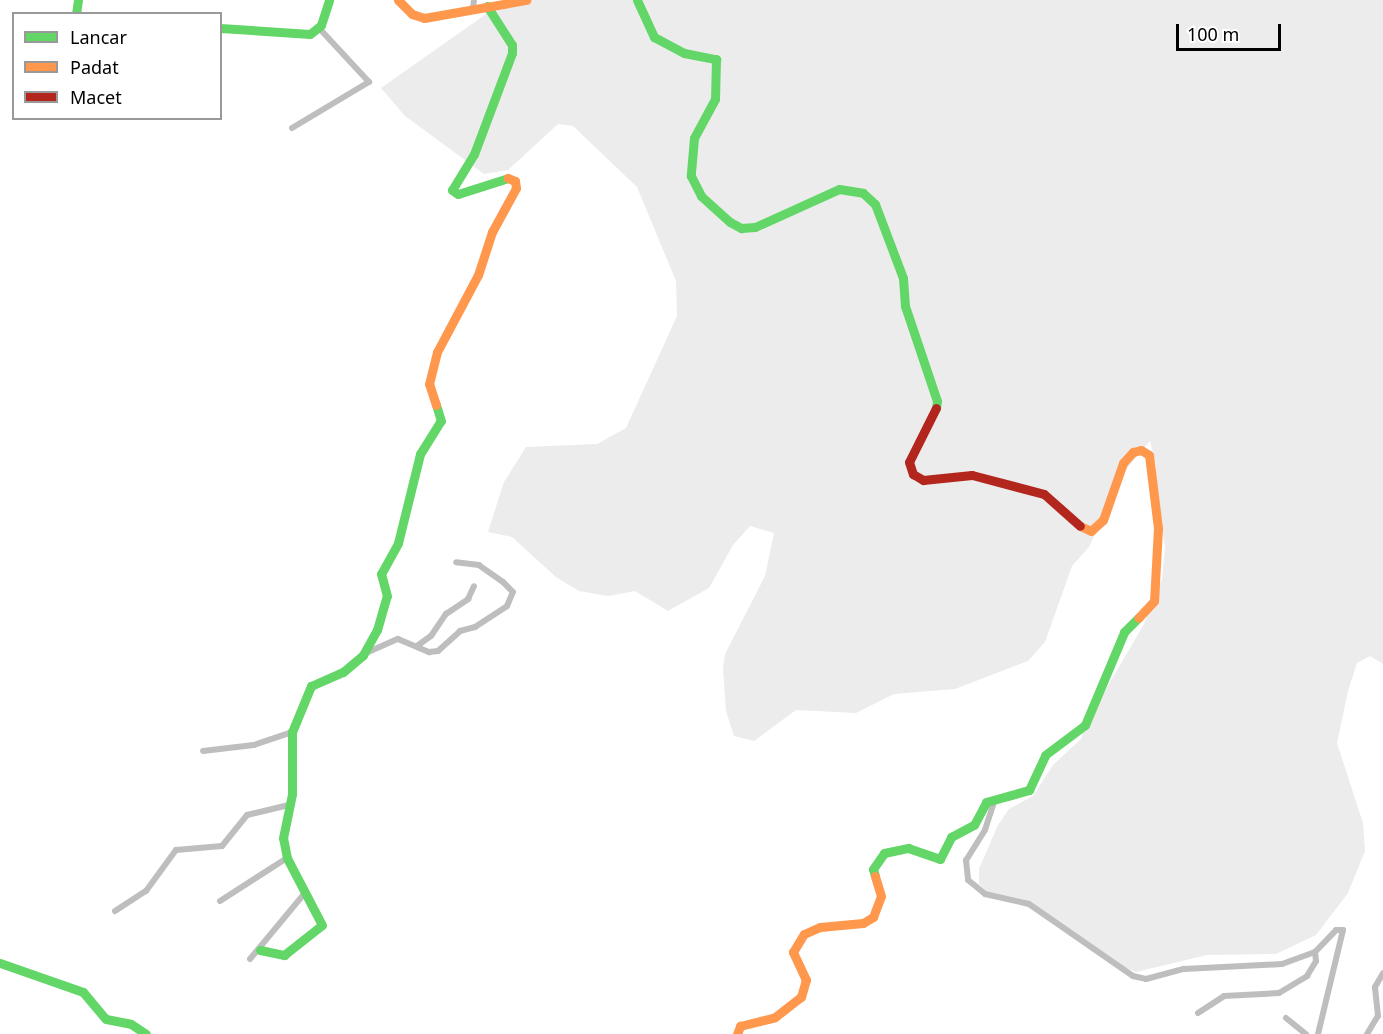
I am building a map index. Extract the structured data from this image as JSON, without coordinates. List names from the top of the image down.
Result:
{
  "legend": ["Lancar", "Padat", "Macet"],
  "scale_bar": "100 m"
}
